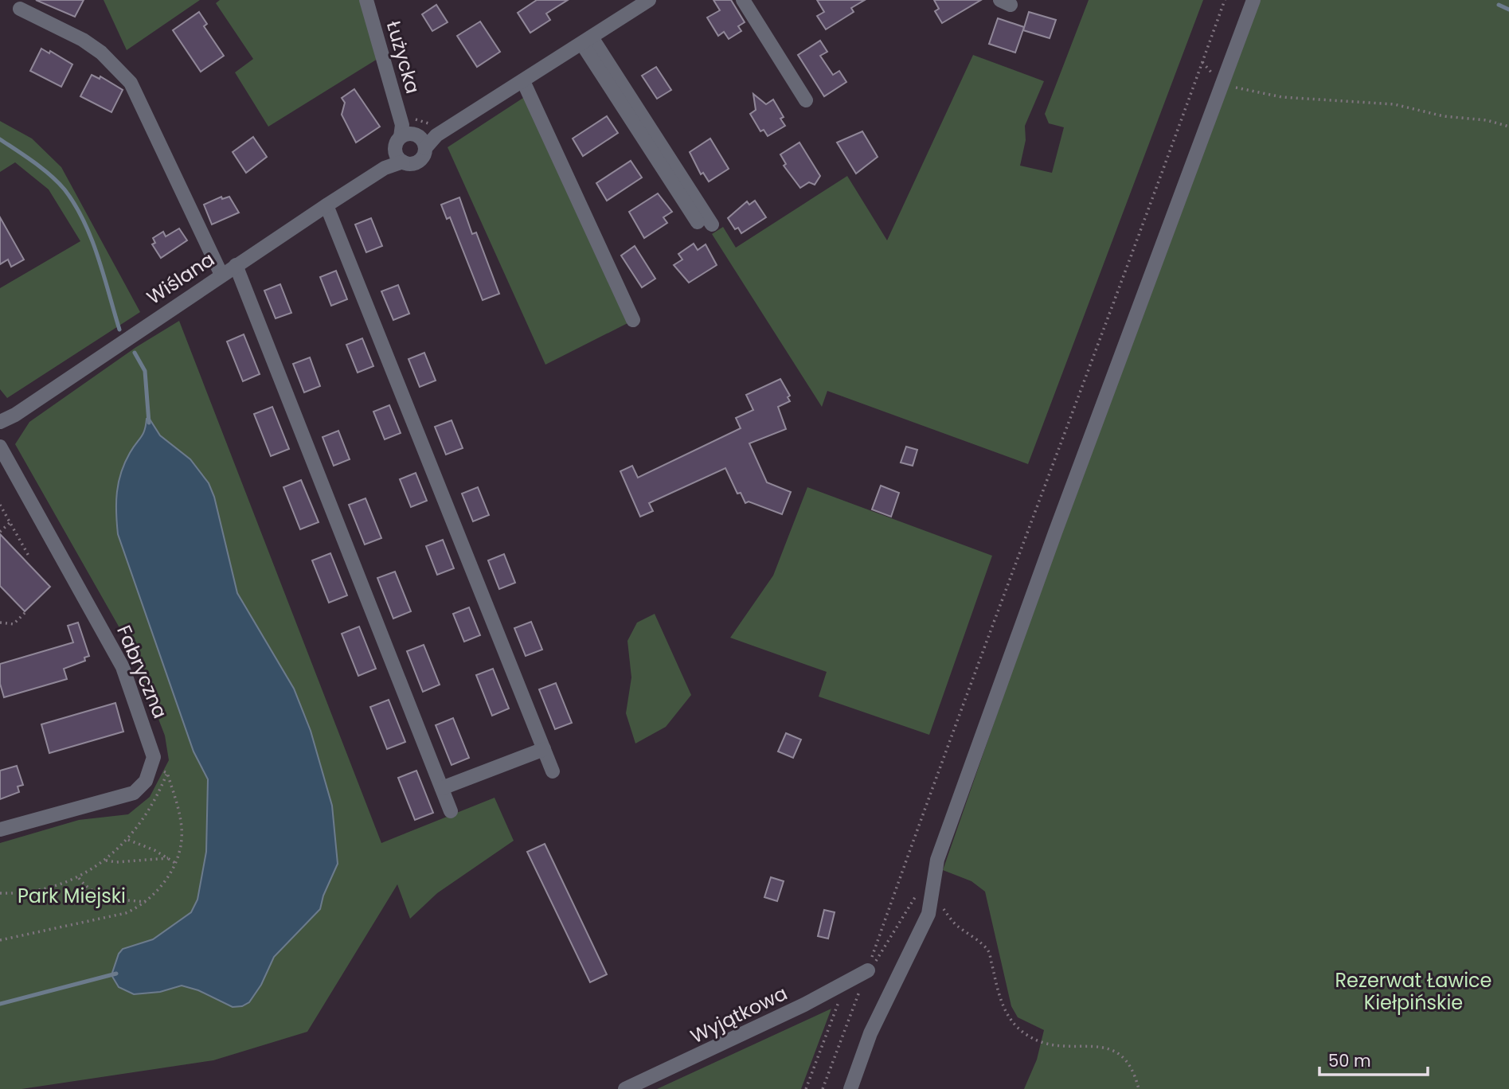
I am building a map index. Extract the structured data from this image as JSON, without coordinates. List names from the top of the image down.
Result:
{
  "streets": {
    "street": [
      "Łużycka",
      "Wiślana",
      "Fabryczna",
      "Wyjątkowa"
    ]
  },
  "parks": ["Park Miejski", "Rezerwat Ławice Kiełpińskie"],
  "scale_bar": "50 m"
}
